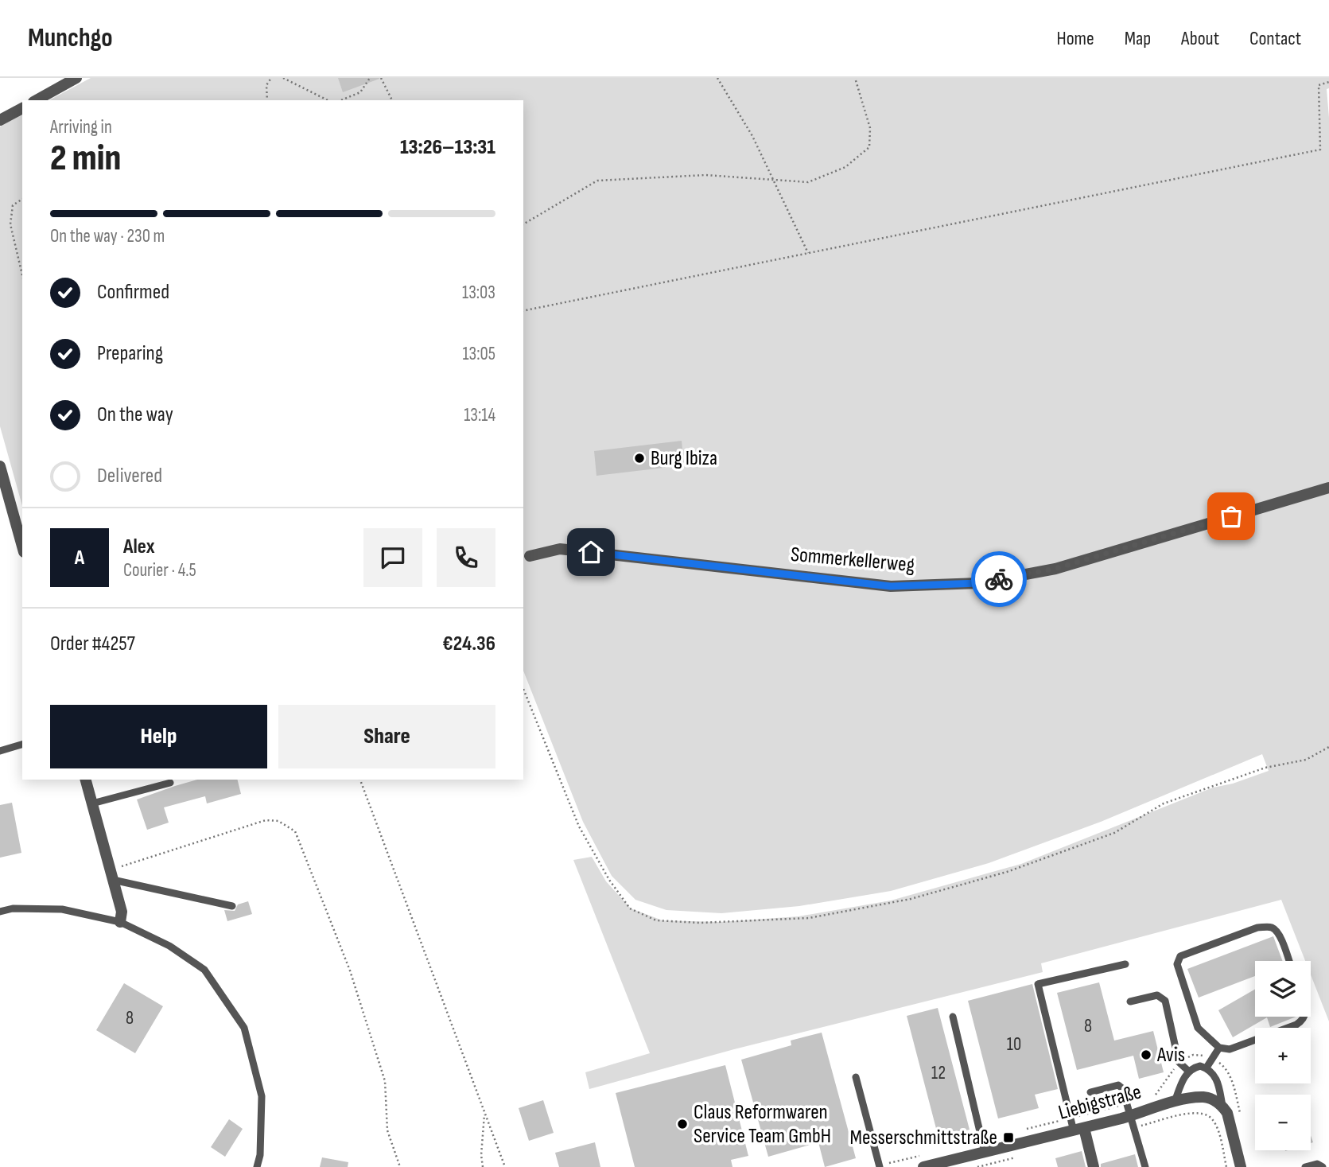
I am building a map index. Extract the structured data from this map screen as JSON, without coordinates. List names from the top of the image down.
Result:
{
  "streets": {
    "street": ["Sommerkellerweg", "Liebigstraße"]
  },
  "places": {
    "other": ["Burg Ibiza", "Avis", "Claus Reformwaren Service Team GmbH"],
    "transit": ["Messerschmittstraße"]
  },
  "house_numbers": [
    "8",
    "8",
    "10",
    "12"
  ],
  "page": {
    "header": "Munchgo",
    "nav": [
      "Home",
      "Map",
      "About",
      "Contact"
    ],
    "heading": ["2 min", "Arriving in", "13:26–13:31"],
    "panel": [
      "Alex",
      "Courier · 4.5",
      "Order #4257",
      "€24.36"
    ],
    "bar": "On the way · 230 m",
    "list": [
      ["Confirmed", "13:03"],
      ["Preparing", "13:05"],
      ["On the way", "13:14"],
      "Delivered"
    ],
    "round": "A",
    "buttons": ["Help", "Share"],
    "map_buttons": ["+", "−"]
  }
}
